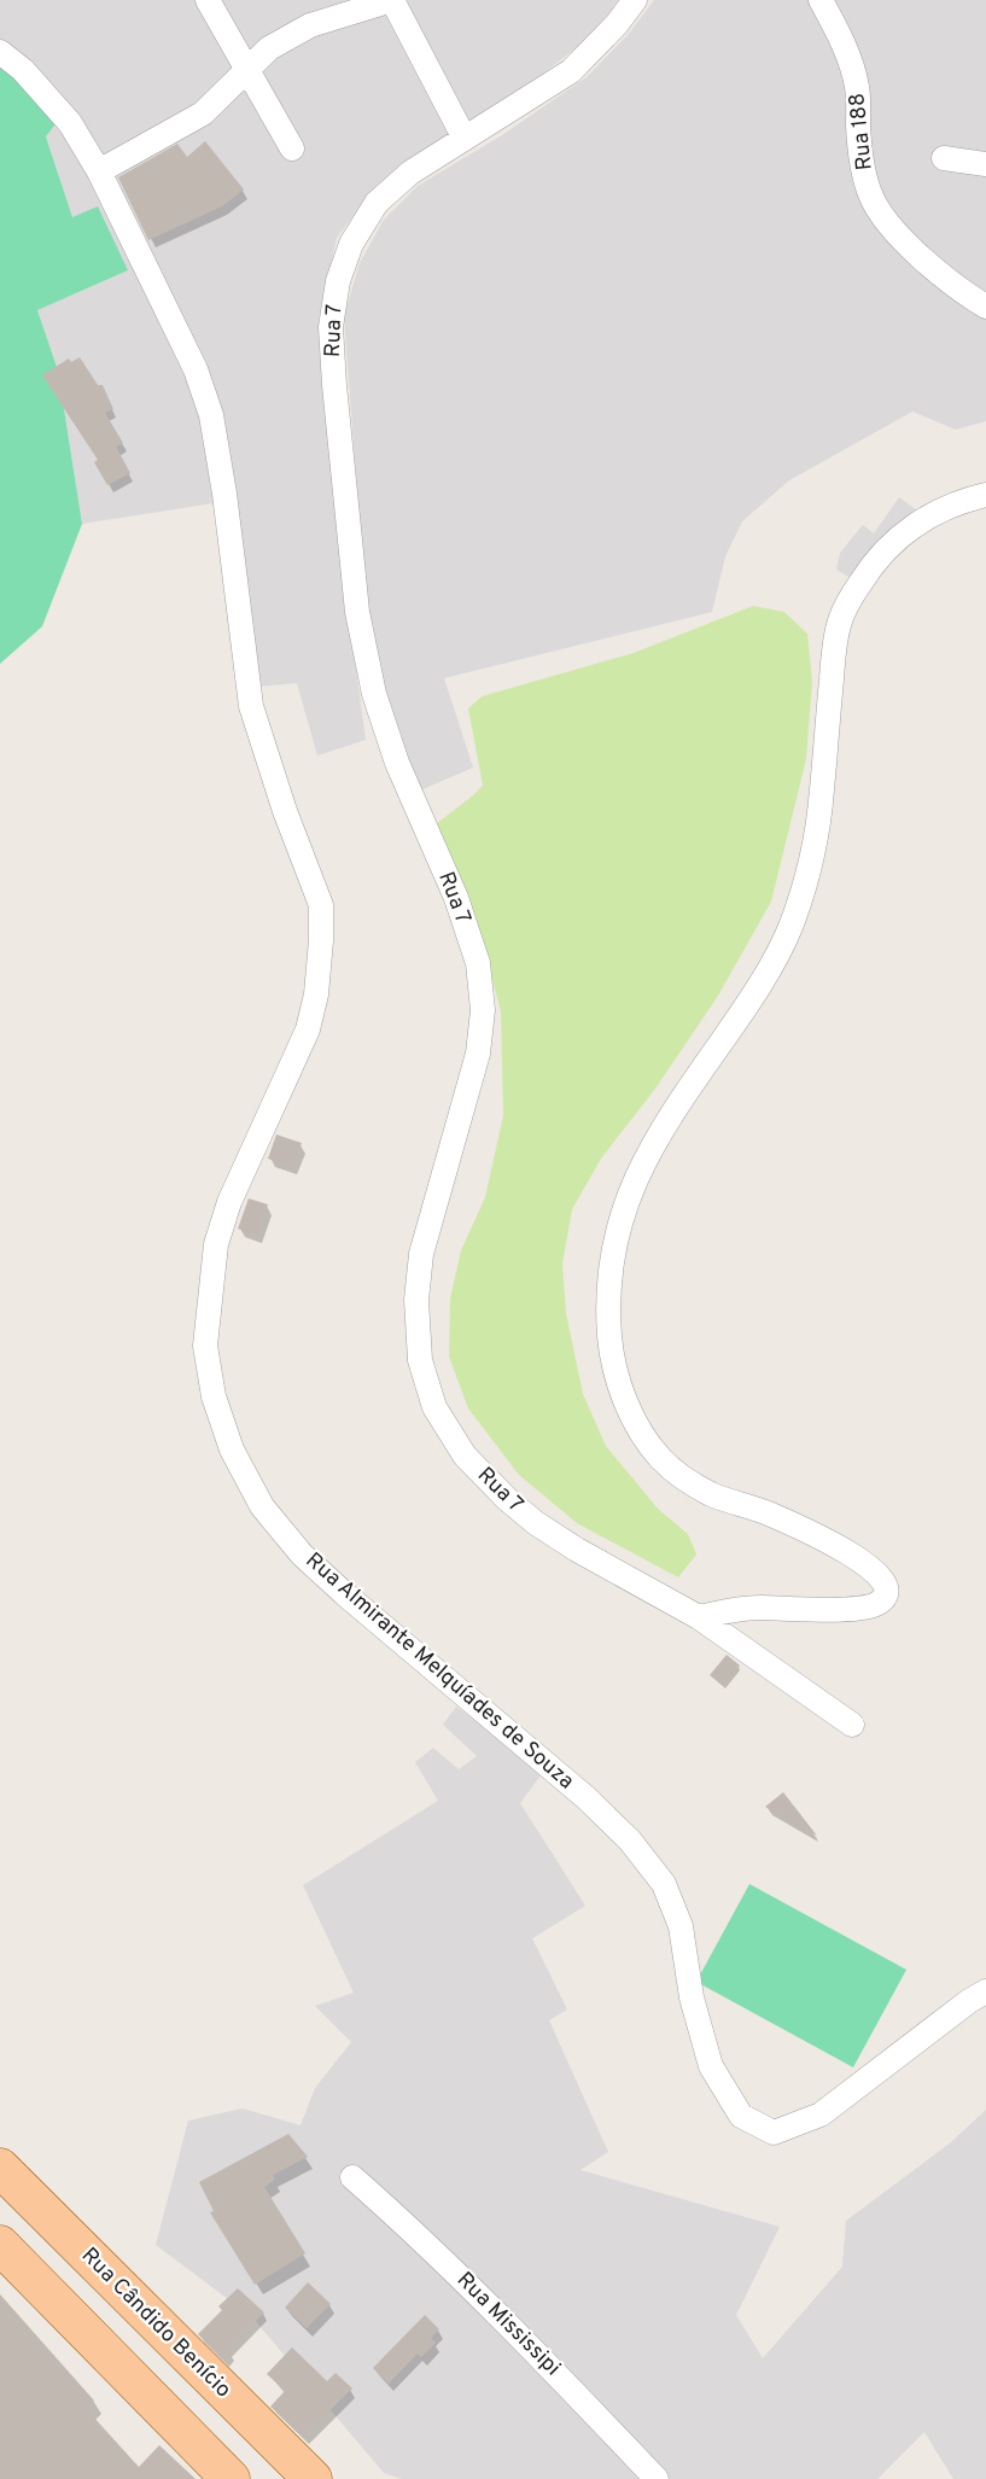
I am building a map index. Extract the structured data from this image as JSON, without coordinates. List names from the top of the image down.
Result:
{
  "streets": {
    "main road": ["Rua Cândido Benício"],
    "street": [
      "Rua 188",
      "Rua 7",
      "Rua Almirante Melquíades de Souza",
      "Rua Mississipi"
    ]
  }
}
